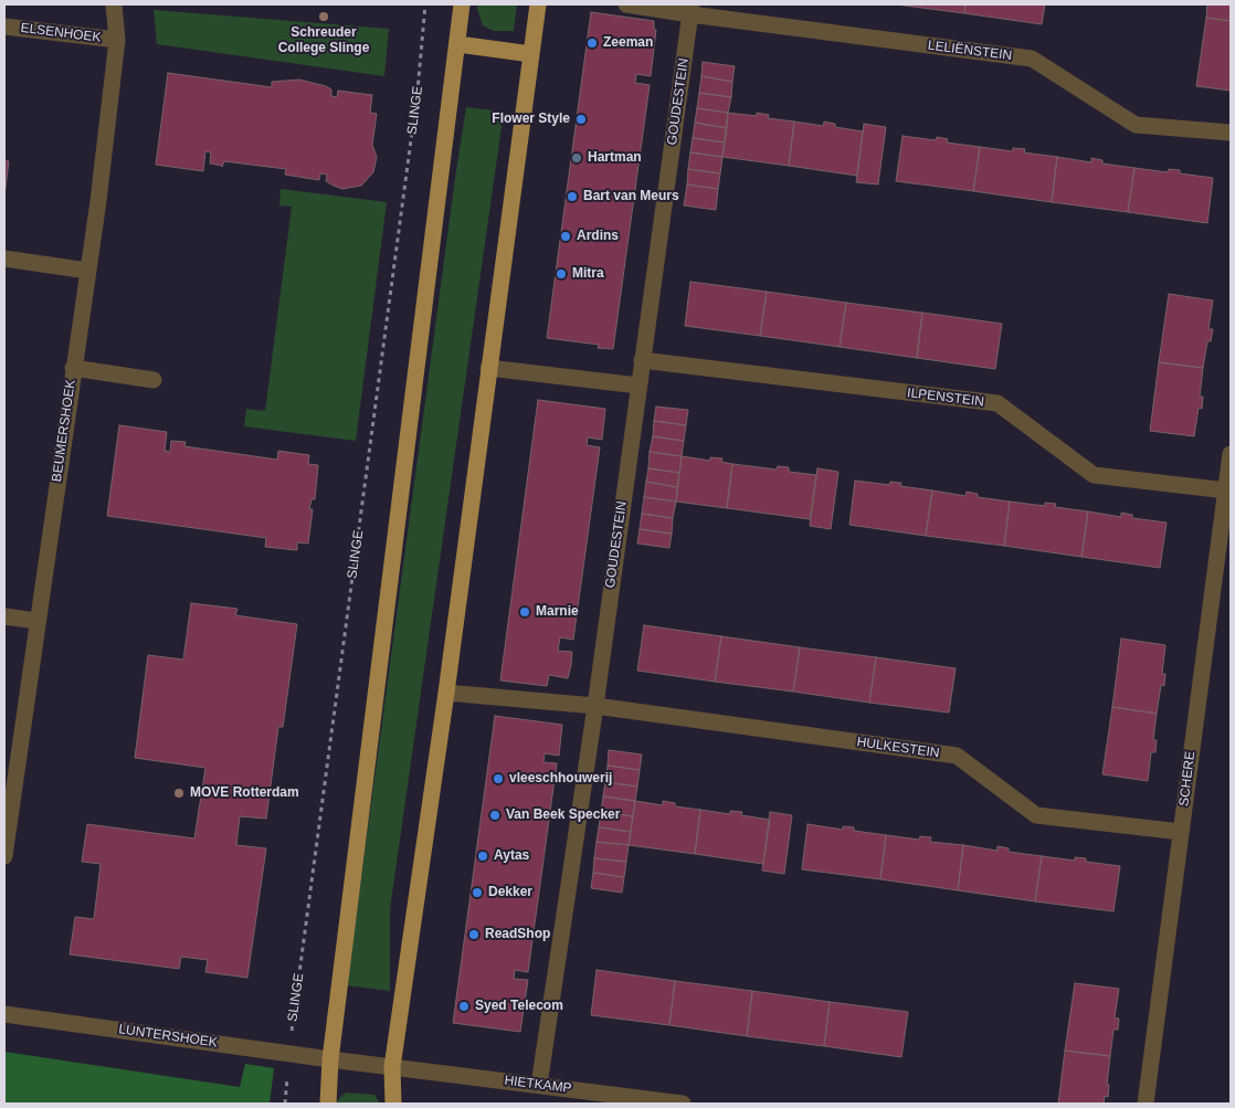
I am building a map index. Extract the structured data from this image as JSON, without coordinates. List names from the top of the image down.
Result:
{
  "streets": {
    "street": [
      "ELSENHOEK",
      "LELIËNSTEIN",
      "GOUDESTEIN",
      "ILPENSTEIN",
      "BEUMERSHOEK",
      "HULKESTEIN",
      "SCHERE",
      "LUNTERSHOEK",
      "HIETKAMP"
    ],
    "path": ["SLINGE"]
  },
  "crossings": [
    ["ELSENHOEK", "BEUMERSHOEK"],
    ["LELIËNSTEIN", "GOUDESTEIN"],
    ["GOUDESTEIN", "ILPENSTEIN"],
    ["GOUDESTEIN", "HULKESTEIN"],
    ["GOUDESTEIN", "HIETKAMP"],
    ["SLINGE", "LUNTERSHOEK"],
    ["ILPENSTEIN", "SCHERE"],
    ["HULKESTEIN", "SCHERE"],
    ["LUNTERSHOEK", "HIETKAMP"]
  ],
  "places": [
    "Schreuder College Slinge",
    "Zeeman",
    "Flower Style",
    "Hartman",
    "Bart van Meurs",
    "Ardins",
    "Mitra",
    "Marnie",
    "vleeschhouwerij",
    "MOVE Rotterdam",
    "Van Beek Specker",
    "Aytas",
    "Dekker",
    "ReadShop",
    "Syed Telecom"
  ]
}
